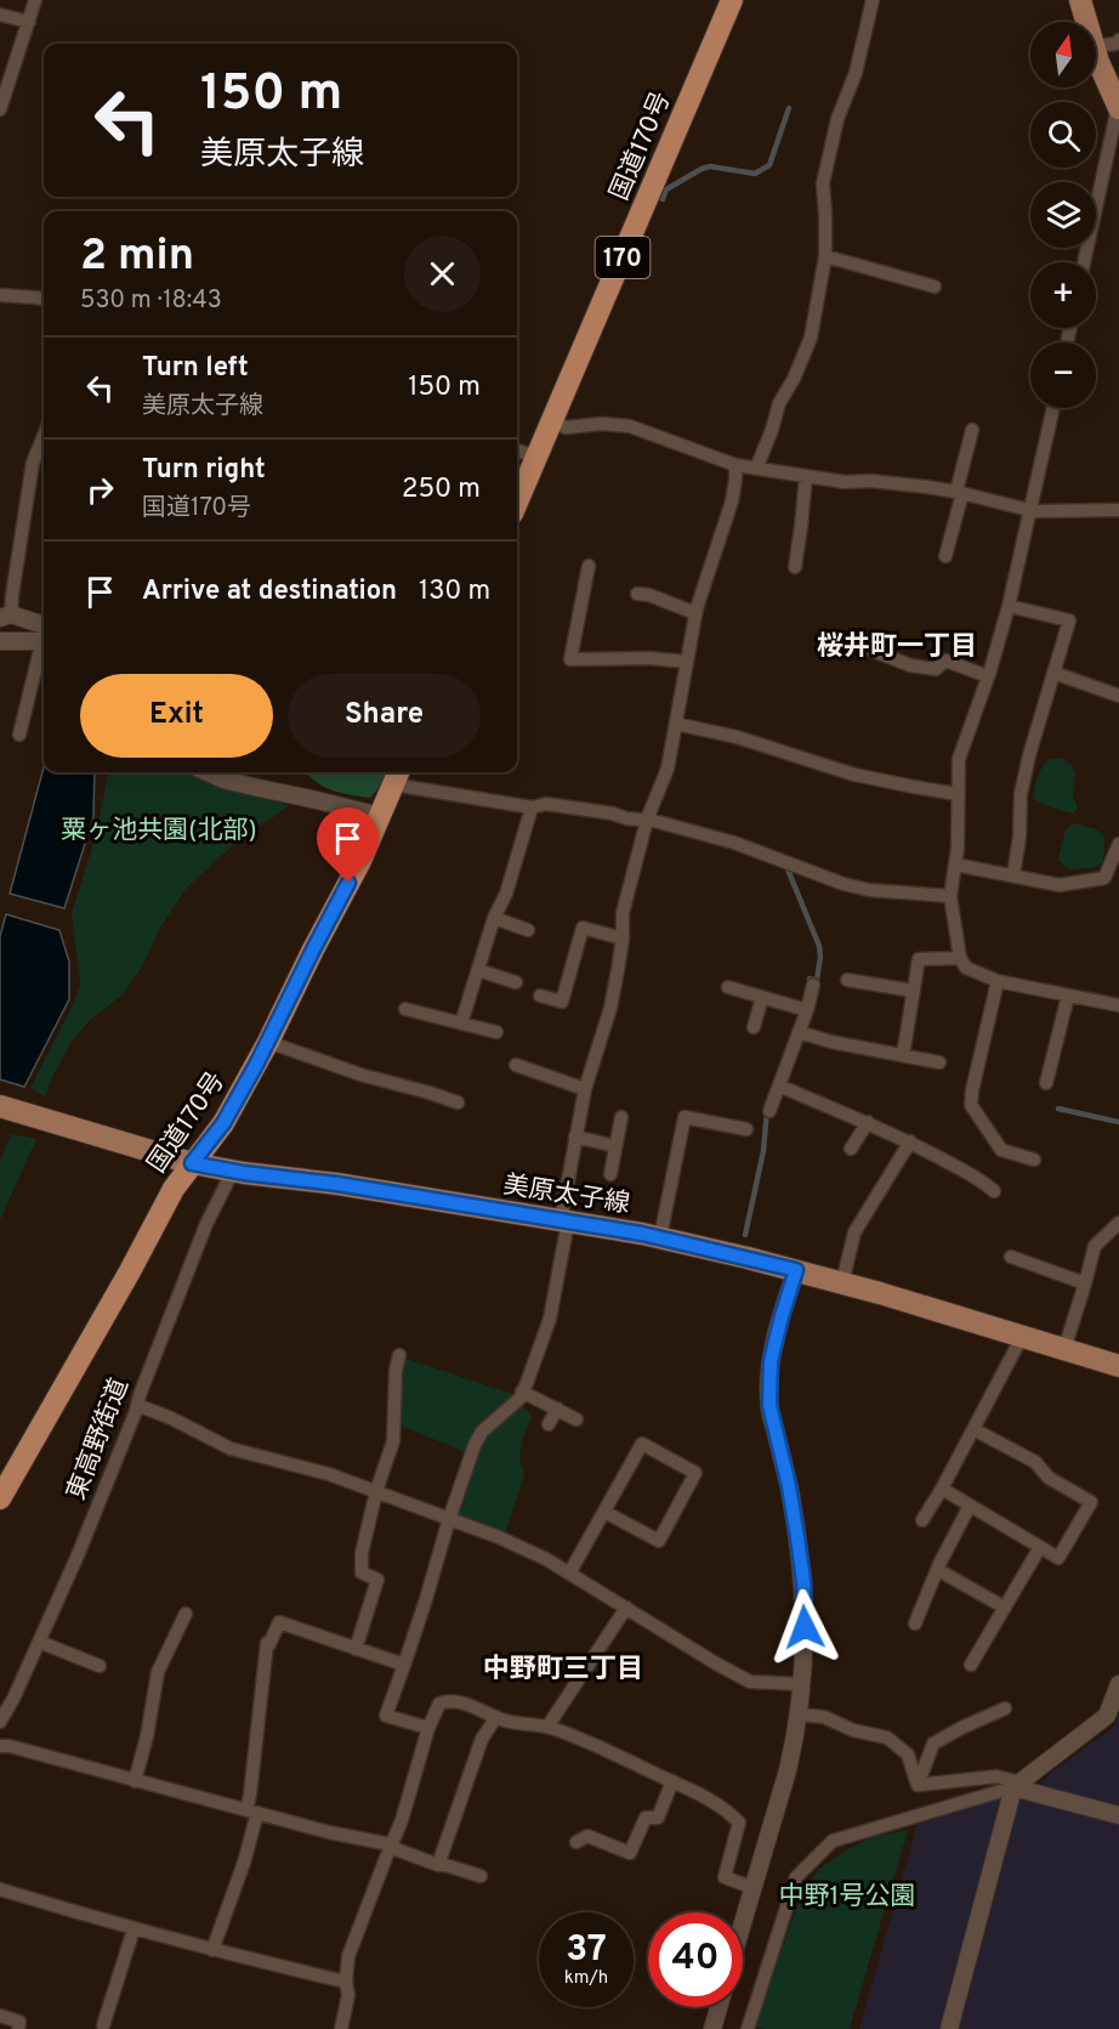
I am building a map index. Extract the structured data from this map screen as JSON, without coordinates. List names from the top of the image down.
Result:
{
  "streets": {
    "highway": ["国道170号", "170"],
    "main road": ["美原太子線"],
    "street": ["東高野街道"]
  },
  "crossings": [
    ["国道170号", "美原太子線"],
    ["美原太子線", "東高野街道"]
  ],
  "districts": ["桜井町一丁目", "中野町三丁目"],
  "parks": ["粟ヶ池共園(北部)", "中野1号公園"],
  "north": "top",
  "page": {
    "map_buttons": ["+", "−"],
    "turn": ["150 m", "美原太子線"],
    "heading": ["2 min", "530 m · 18:43"],
    "list": [
      {
        "name": "Turn left",
        "note": "美原太子線",
        "value": "150 m"
      },
      {
        "name": "Turn right",
        "note": "国道170号",
        "value": "250 m"
      },
      {
        "name": "Arrive at destination",
        "value": "130 m"
      }
    ],
    "buttons": ["Exit", "Share"],
    "speed": "37 km/h",
    "limit": "40"
  }
}
